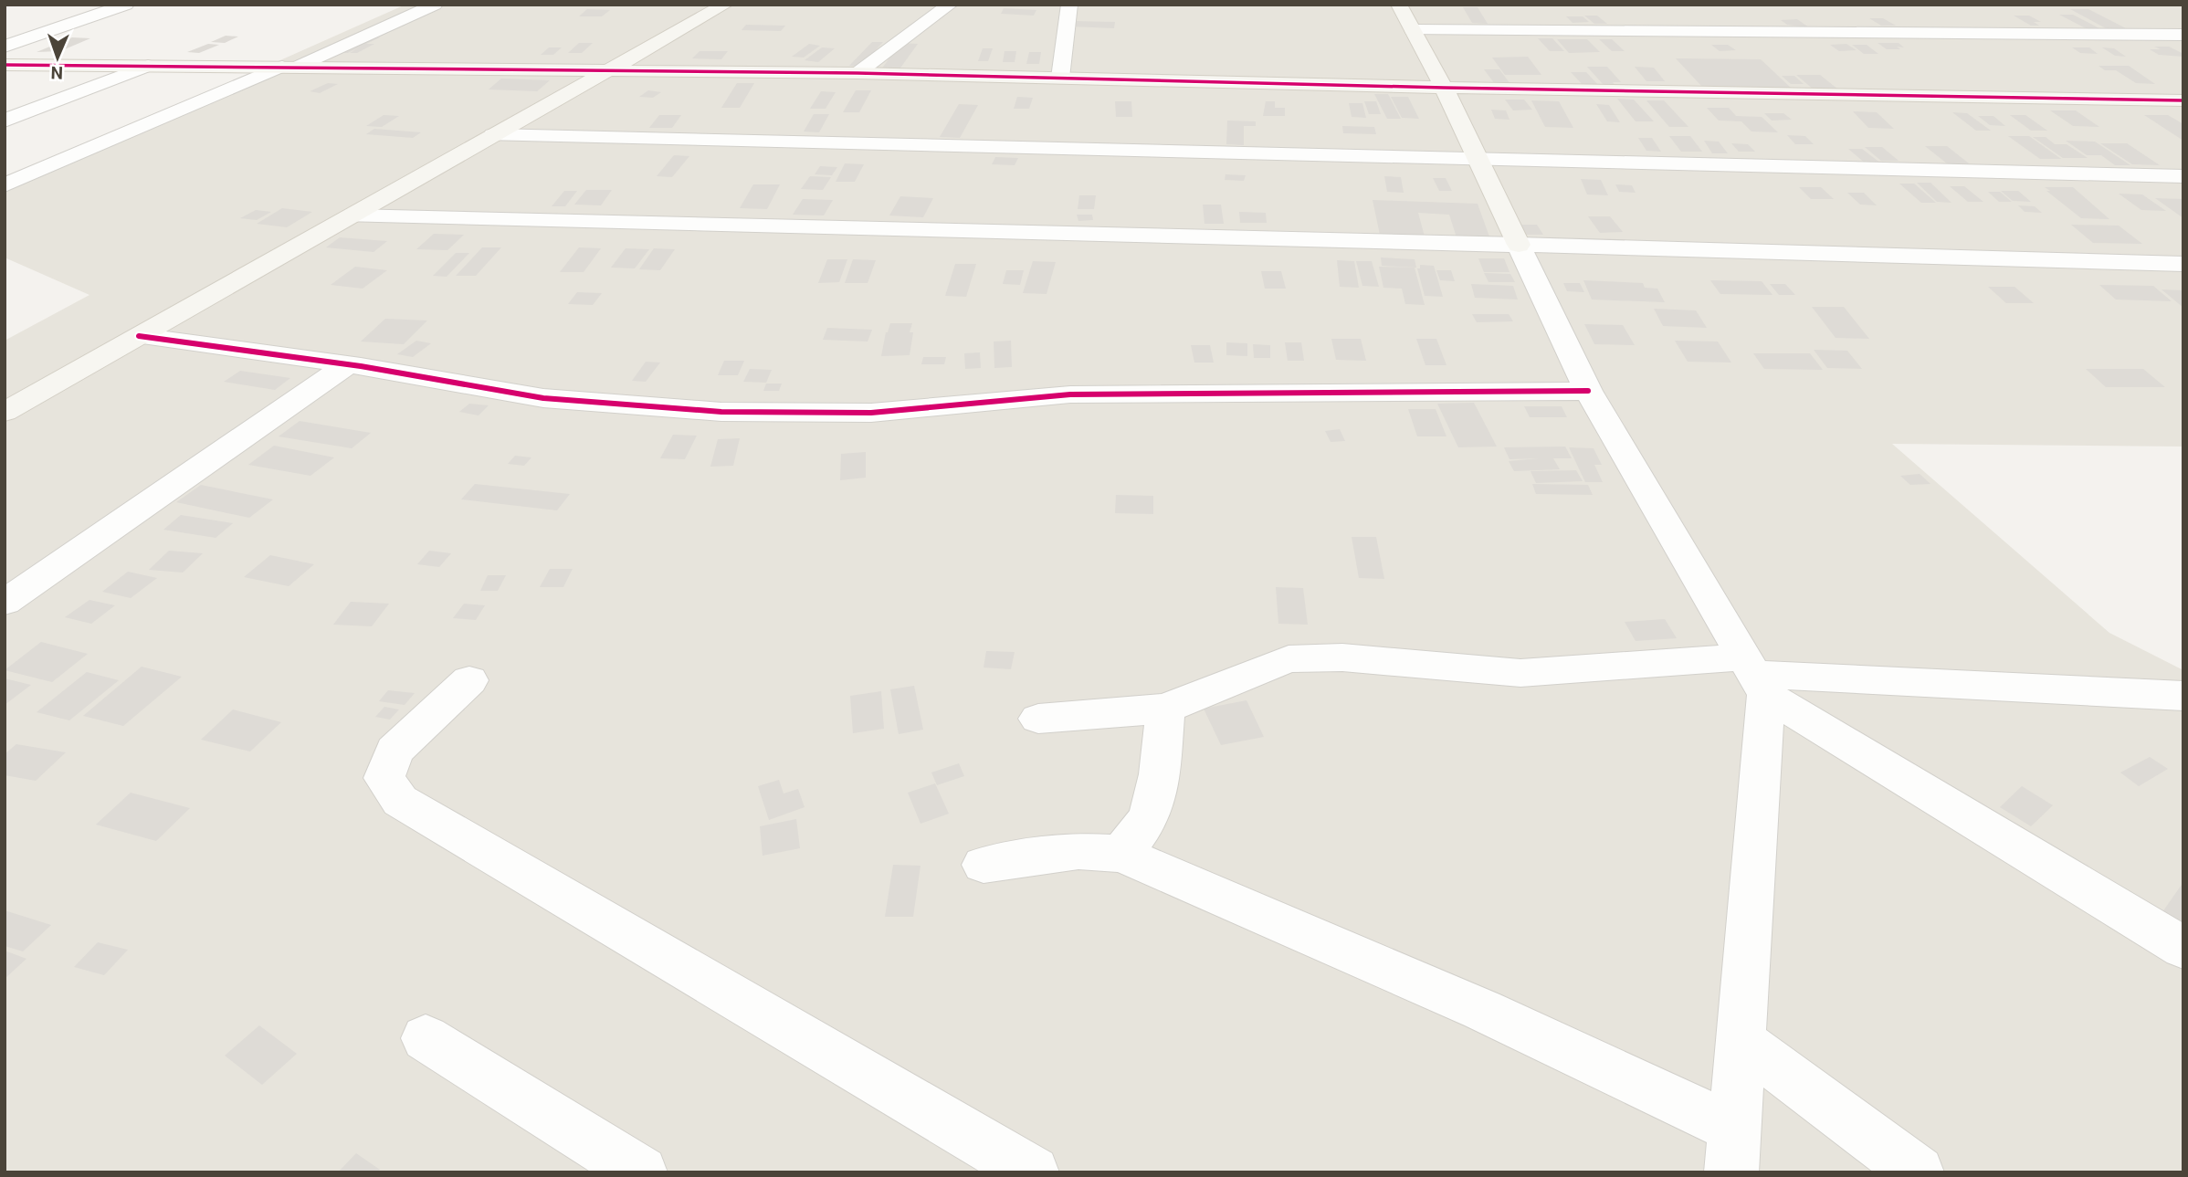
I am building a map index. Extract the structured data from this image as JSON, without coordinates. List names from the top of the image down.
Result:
{
  "north": "bottom"
}
